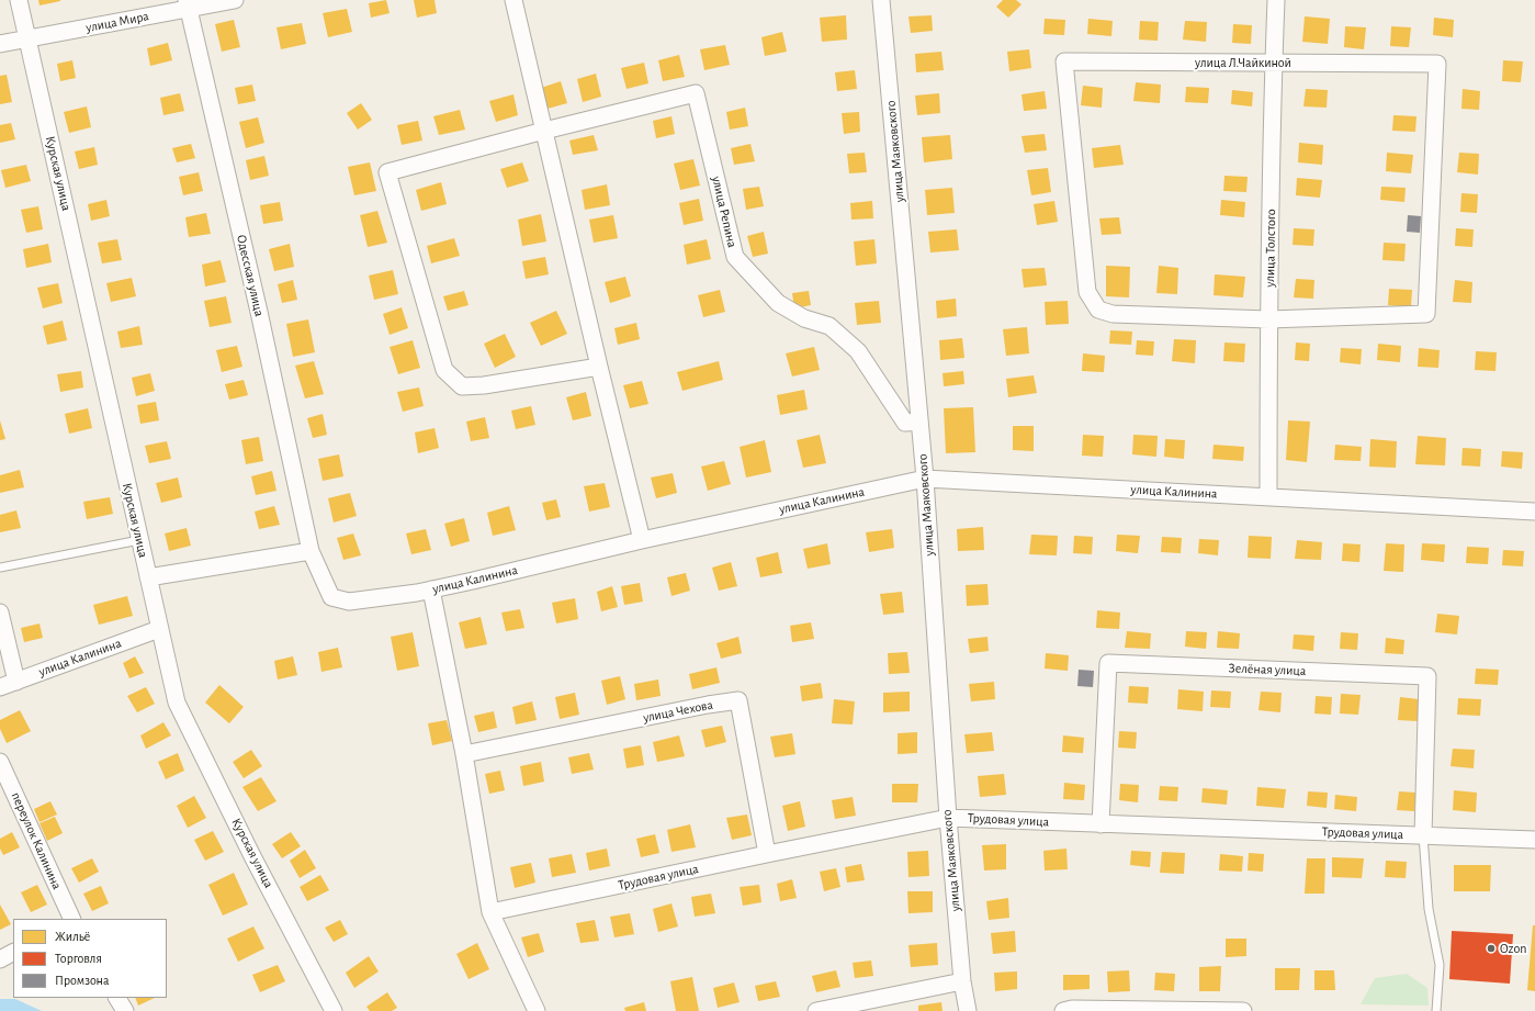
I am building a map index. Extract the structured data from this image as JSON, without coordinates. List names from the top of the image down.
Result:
{
  "streets": {
    "street": [
      "улица Мира",
      "улица Л.Чайкиной",
      "улица Маяковского",
      "Курская улица",
      "улица Репина",
      "улица Толстого",
      "Одесская улица",
      "улица Калинина",
      "Зелёная улица",
      "улица Чехова",
      "Трудовая улица",
      "переулок Калинина"
    ]
  },
  "crossings": [
    ["улица Мира", "Курская улица"],
    ["улица Мира", "Одесская улица"],
    ["улица Л.Чайкиной", "улица Толстого"],
    ["улица Маяковского", "улица Репина"],
    ["улица Маяковского", "улица Калинина"],
    ["улица Маяковского", "Трудовая улица"],
    ["Курская улица", "улица Калинина"],
    ["улица Толстого", "улица Калинина"],
    ["Одесская улица", "улица Калинина"],
    ["Зелёная улица", "Трудовая улица"],
    ["улица Чехова", "Трудовая улица"]
  ],
  "places": ["Ozon"],
  "legend": ["Жильё", "Торговля", "Промзона"]
}
